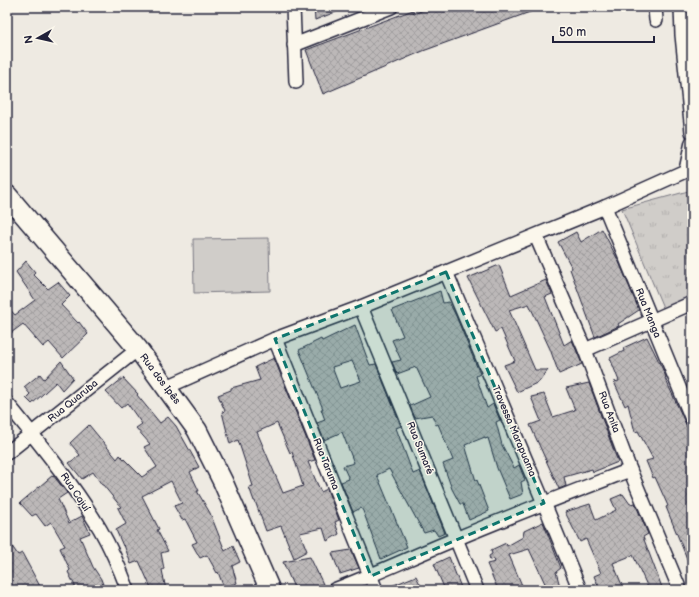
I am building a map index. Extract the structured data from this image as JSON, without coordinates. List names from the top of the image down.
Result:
{
  "streets": {
    "street": [
      "Rua Manga",
      "Rua dos Ipês",
      "Rua Quaruba",
      "Rua Anita",
      "Travessa Marapuama",
      "Rua Sumaré",
      "Rua Taruma",
      "Rua Cajuí"
    ]
  },
  "crossings": [
    ["Rua dos Ipês", "Rua Quaruba"],
    ["Rua Quaruba", "Rua Cajuí"]
  ],
  "scale_bar": "50 m",
  "north": "left"
}
